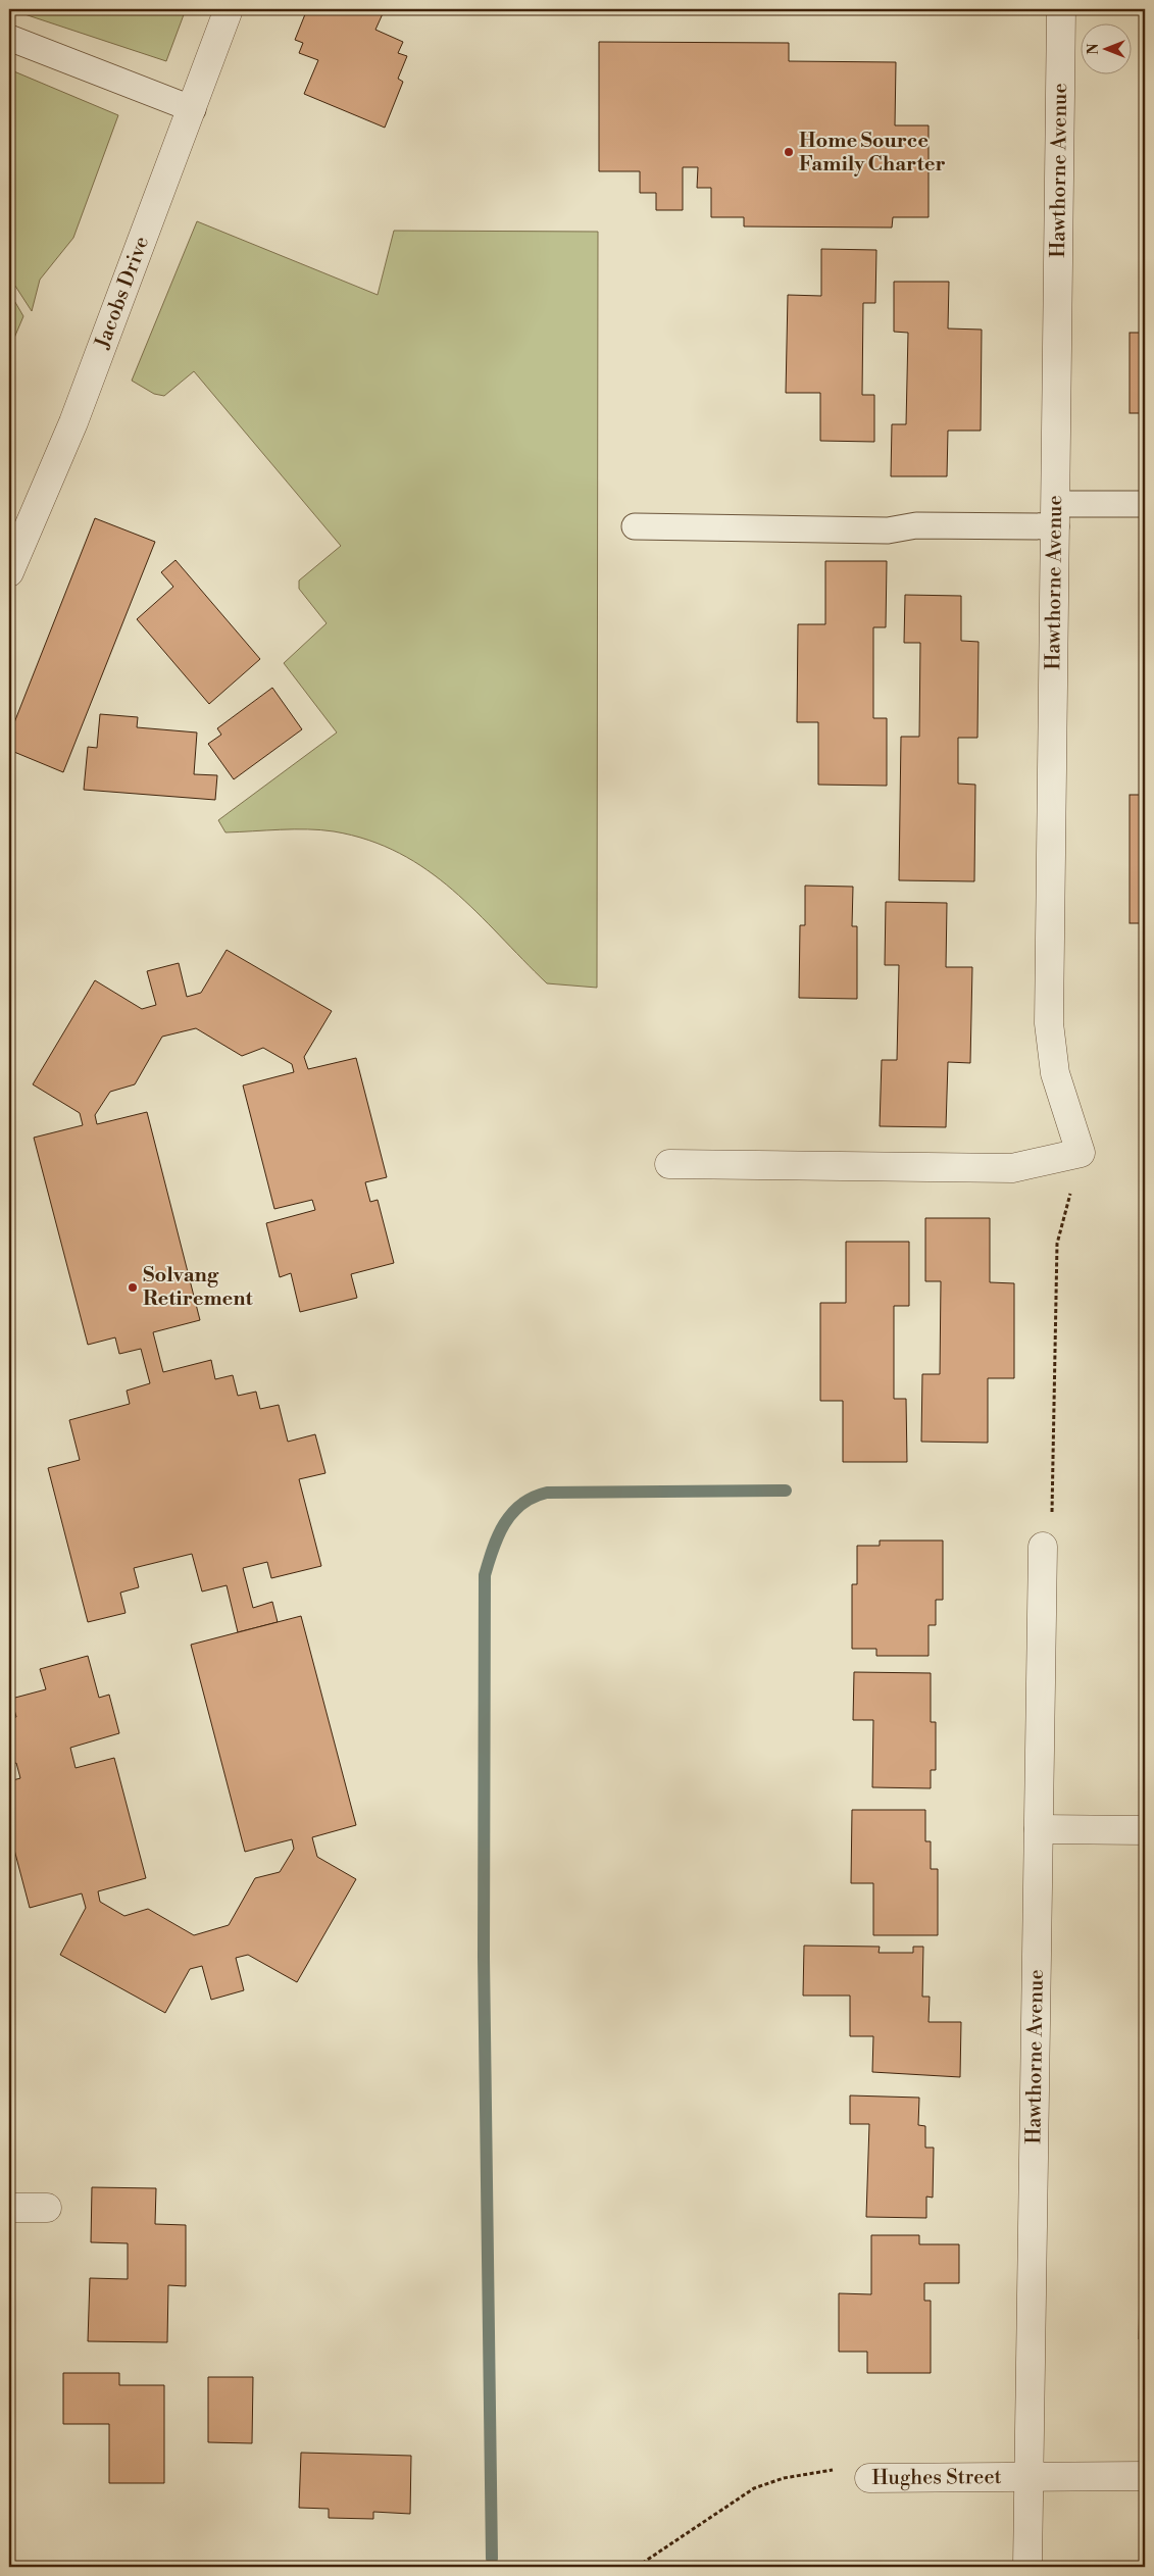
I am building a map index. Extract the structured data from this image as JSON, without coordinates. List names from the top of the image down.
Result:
{
  "streets": {
    "street": ["Hawthorne Avenue", "Jacobs Drive", "Hughes Street"]
  },
  "crossings": [
    ["Hawthorne Avenue", "Hughes Street"]
  ],
  "places": ["Home Source Family Charter", "Solvang Retirement"],
  "north": "left"
}
